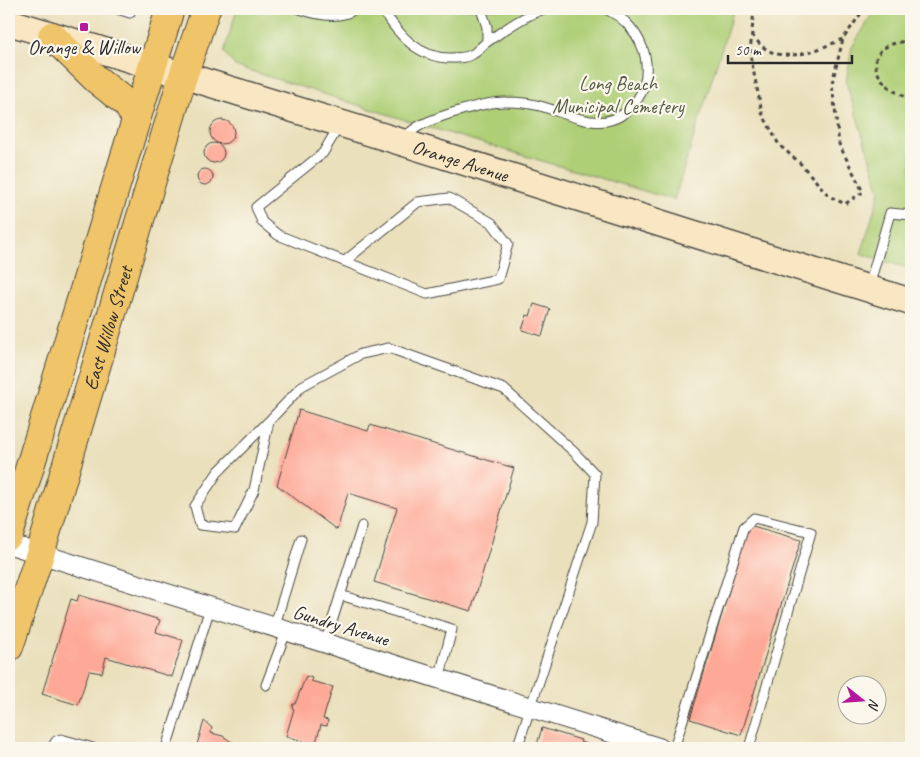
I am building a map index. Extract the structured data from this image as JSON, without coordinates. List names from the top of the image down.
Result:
{
  "streets": {
    "main road": ["Orange Avenue", "East Willow Street"],
    "street": ["Gundry Avenue"]
  },
  "crossings": [
    ["Orange Avenue", "East Willow Street"],
    ["East Willow Street", "Gundry Avenue"]
  ],
  "parks": ["Long Beach Municipal Cemetery"],
  "places": {
    "transit": ["Orange & Willow"]
  },
  "scale_bar": "50 m",
  "north": "right"
}
